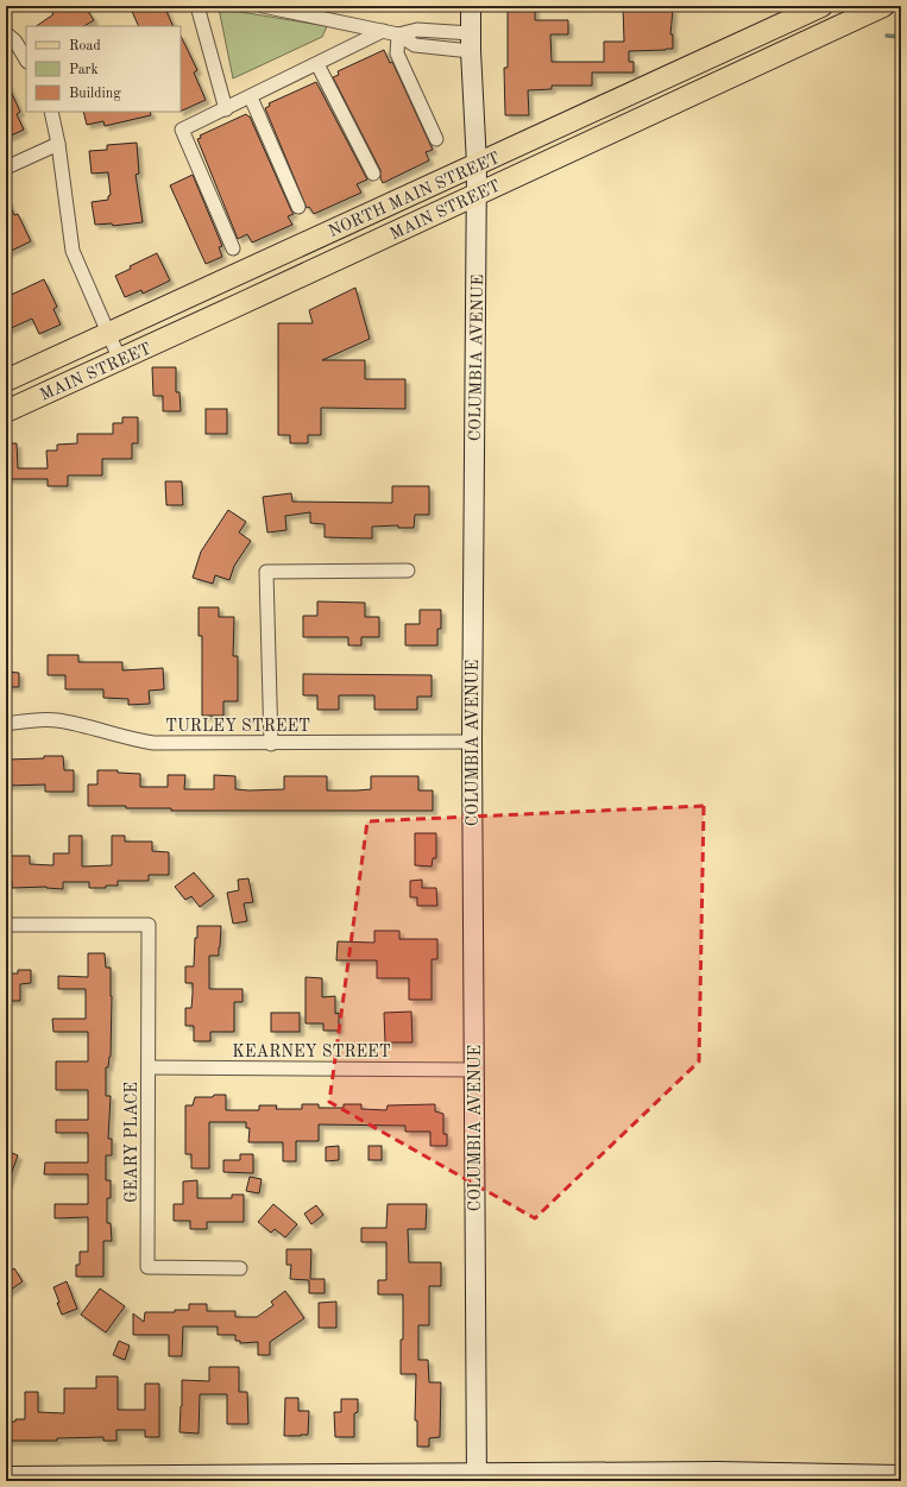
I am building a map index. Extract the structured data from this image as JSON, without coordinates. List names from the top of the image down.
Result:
{
  "streets": {
    "main road": ["NORTH MAIN STREET", "MAIN STREET", "COLUMBIA AVENUE"],
    "street": ["TURLEY STREET", "KEARNEY STREET", "GEARY PLACE"]
  },
  "crossings": [
    ["NORTH MAIN STREET", "COLUMBIA AVENUE"],
    ["MAIN STREET", "COLUMBIA AVENUE"],
    ["COLUMBIA AVENUE", "TURLEY STREET"],
    ["COLUMBIA AVENUE", "KEARNEY STREET"],
    ["KEARNEY STREET", "GEARY PLACE"]
  ],
  "legend": ["Road", "Park", "Building"]
}
